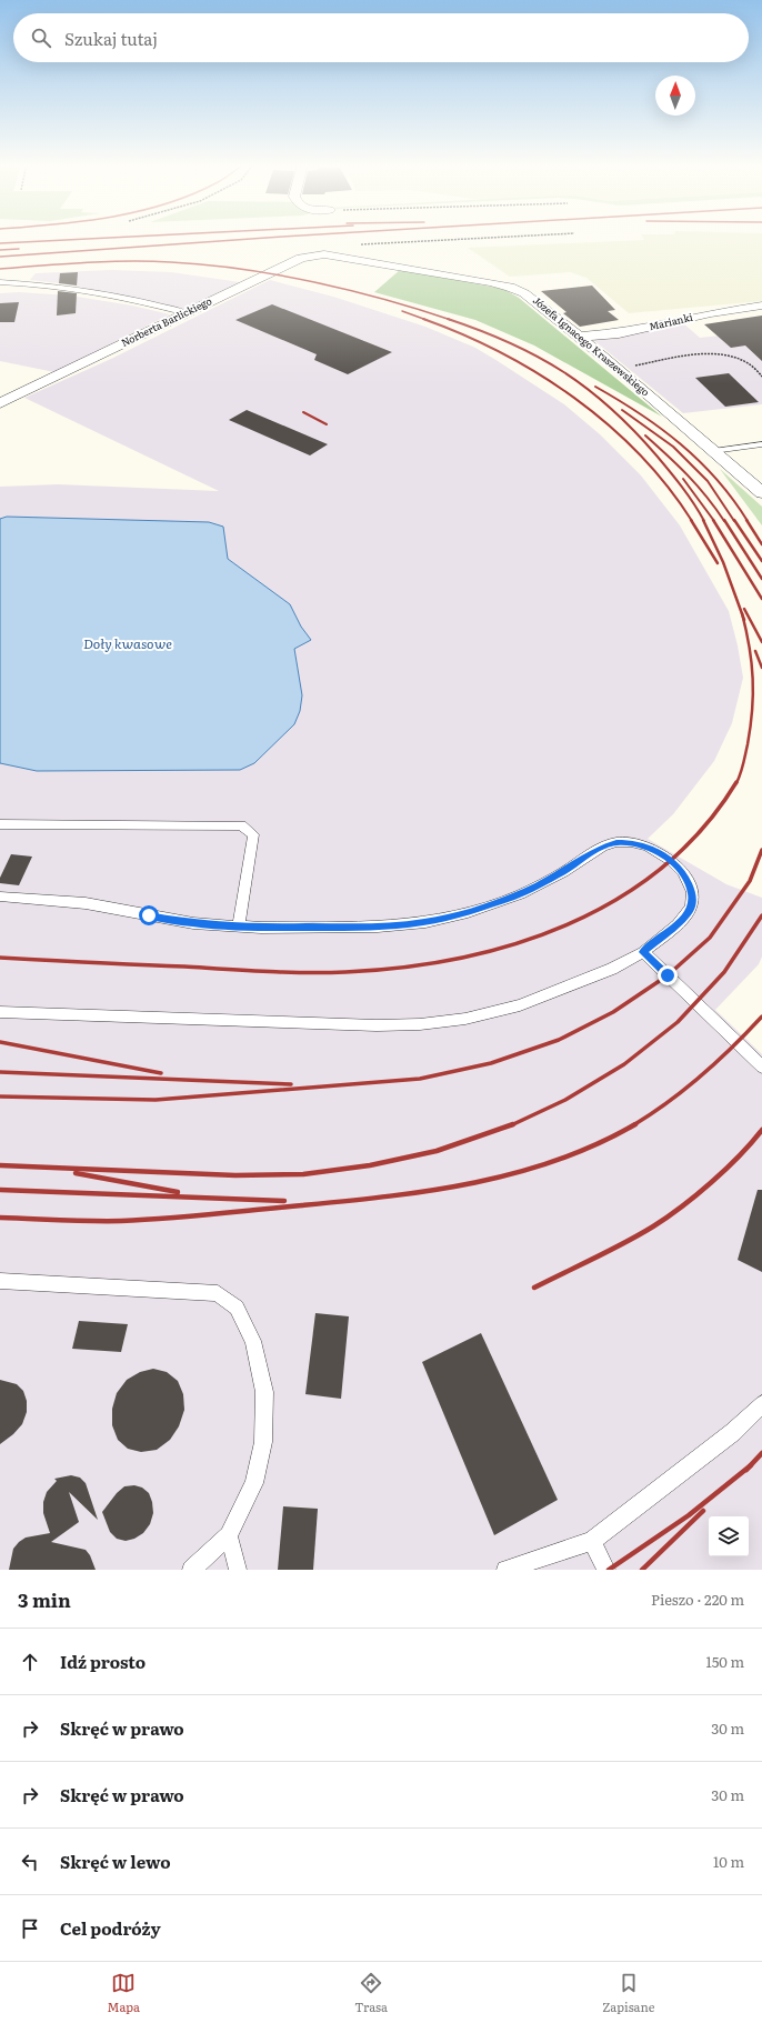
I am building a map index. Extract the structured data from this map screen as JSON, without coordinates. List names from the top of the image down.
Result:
{
  "streets": {
    "street": ["Norberta Barlickiego", "Marianki", "Józefa Ignacego Kraszewskiego"]
  },
  "crossings": [
    ["Norberta Barlickiego", "Józefa Ignacego Kraszewskiego"],
    ["Marianki", "Józefa Ignacego Kraszewskiego"]
  ],
  "water": ["Doły kwasowe"],
  "north": "top",
  "page": {
    "search": "Szukaj tutaj",
    "heading": ["3 min", "Pieszo · 220 m"],
    "list": [
      ["Idź prosto", "150 m"],
      ["Skręć w prawo", "30 m"],
      ["Skręć w prawo", "30 m"],
      ["Skręć w lewo", "10 m"],
      "Cel podróży"
    ],
    "nav": ["Mapa", "Trasa", "Zapisane"]
  }
}
